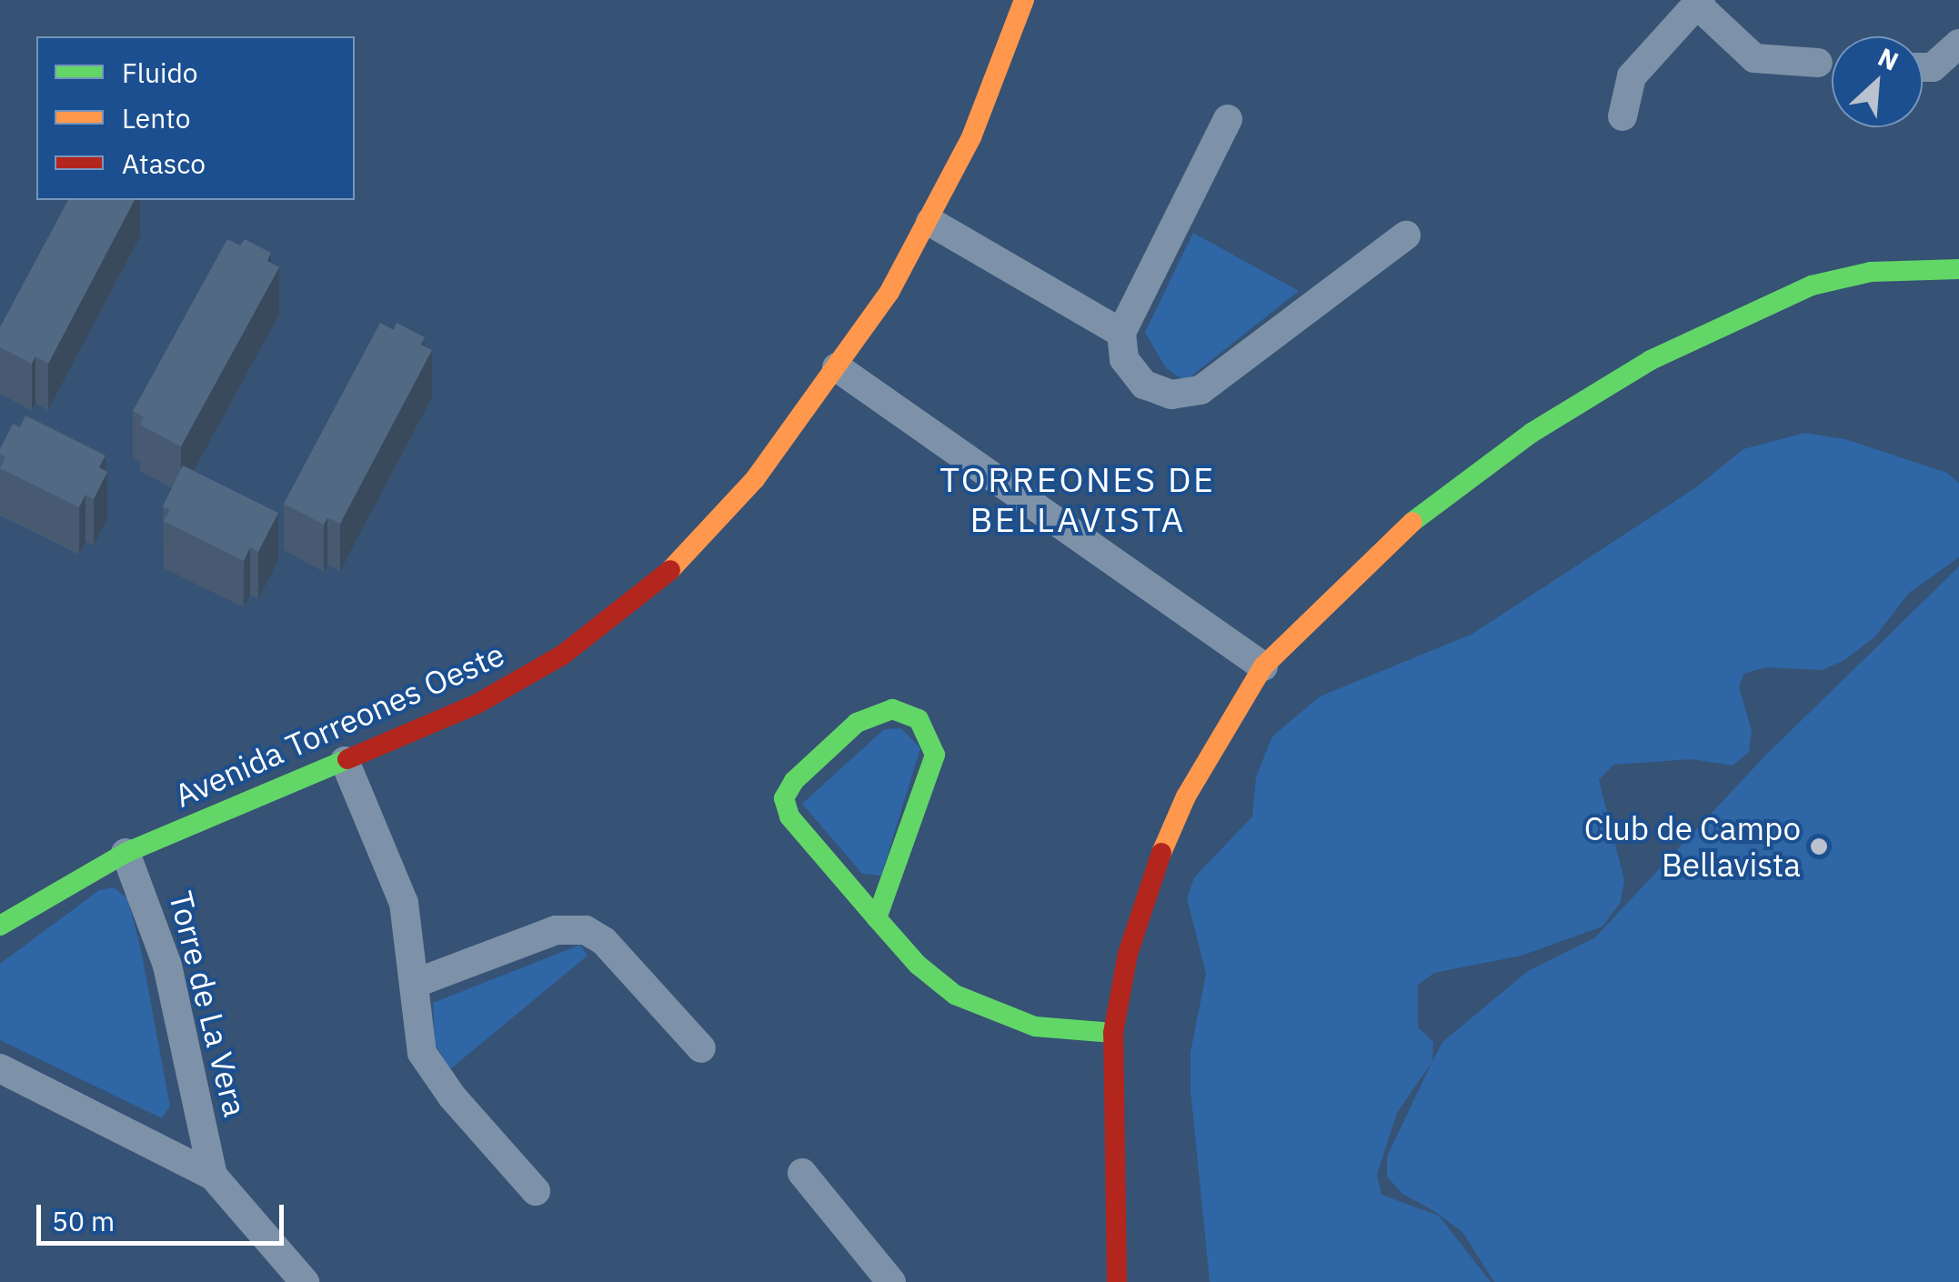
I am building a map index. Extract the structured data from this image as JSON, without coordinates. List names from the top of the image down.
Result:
{
  "streets": {
    "street": ["Avenida Torreones Oeste", "Torre de La Vera"]
  },
  "crossings": [
    ["Avenida Torreones Oeste", "Torre de La Vera"]
  ],
  "districts": ["TORREONES DE BELLAVISTA"],
  "places": ["Club de Campo Bellavista"],
  "legend": ["Fluido", "Lento", "Atasco"],
  "scale_bar": "50 m",
  "north": "top right"
}
